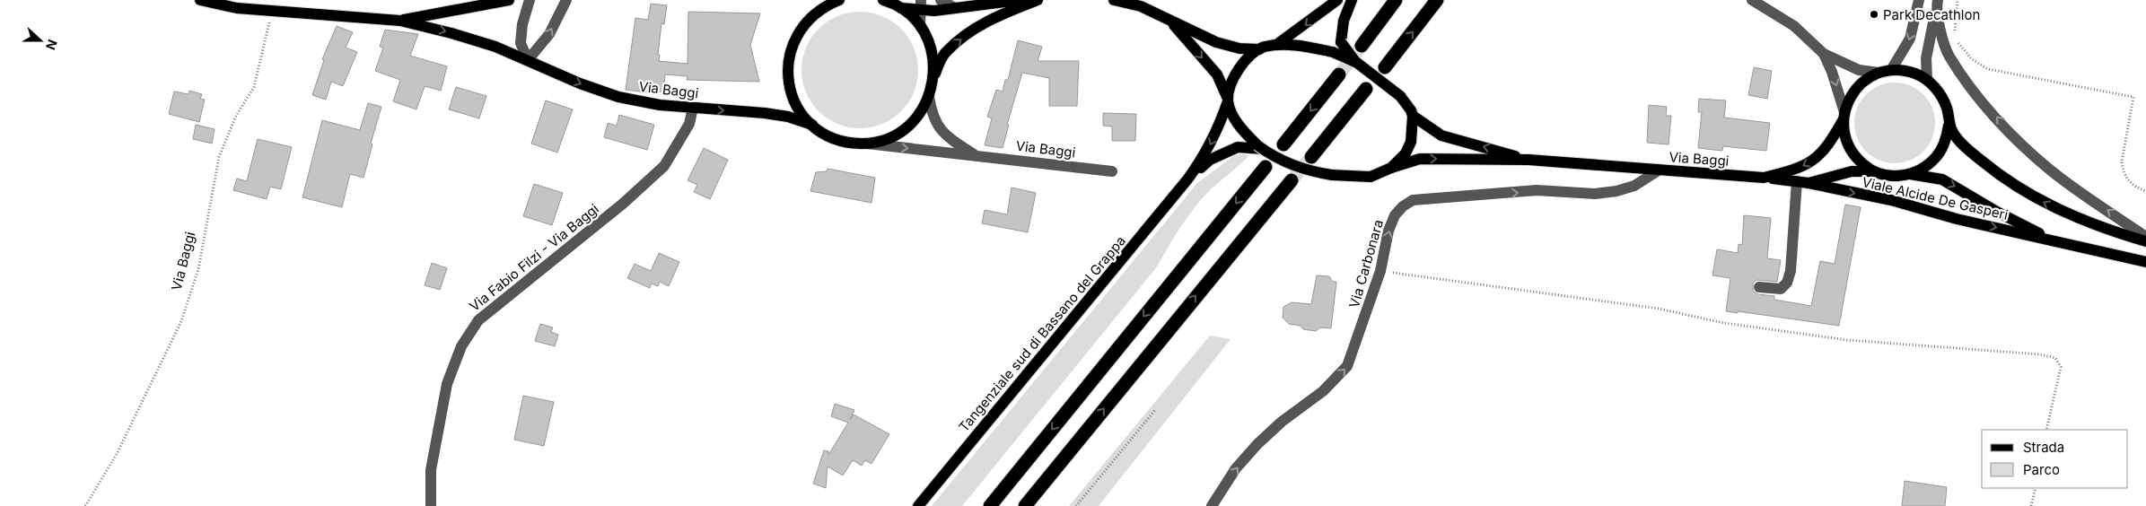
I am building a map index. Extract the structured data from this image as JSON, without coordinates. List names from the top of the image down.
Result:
{
  "streets": {
    "main road": ["Via Baggi", "Viale Alcide De Gasperi", "Tangenziale sud di Bassano del Grappa"],
    "street": ["Via Fabio Filzi - Via Baggi", "Via Carbonara"]
  },
  "crossings": [
    ["Via Baggi", "Viale Alcide De Gasperi"],
    ["Via Baggi", "Via Fabio Filzi - Via Baggi"],
    ["Via Baggi", "Via Carbonara"],
    ["Via Baggi", "Tangenziale sud di Bassano del Grappa"]
  ],
  "one_way": ["Via Carbonara"],
  "places": ["Park Decathlon"],
  "legend": ["Strada", "Parco"],
  "north": "right"
}
